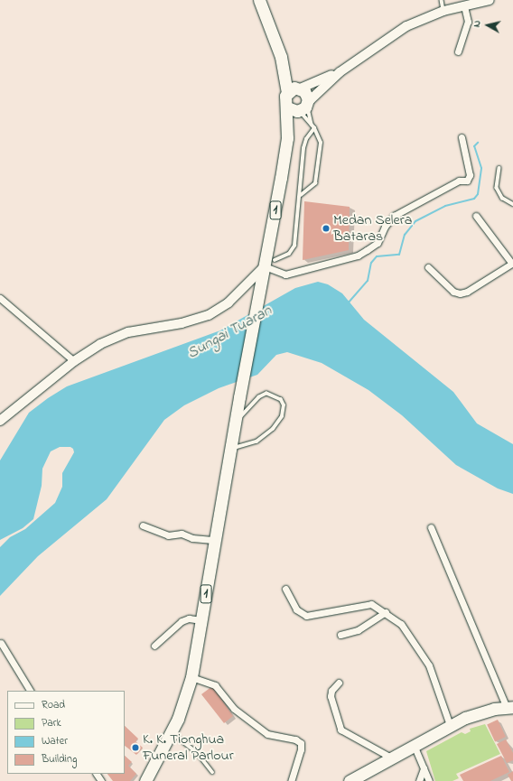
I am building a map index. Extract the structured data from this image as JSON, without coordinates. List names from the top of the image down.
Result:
{
  "streets": {
    "highway": ["1"]
  },
  "water": ["Sungai Tuaran"],
  "places": ["Medan Selera Bataras", "K. K. Tionghua Funeral Parlour"],
  "legend": [
    "Road",
    "Park",
    "Water",
    "Building"
  ],
  "north": "left"
}
